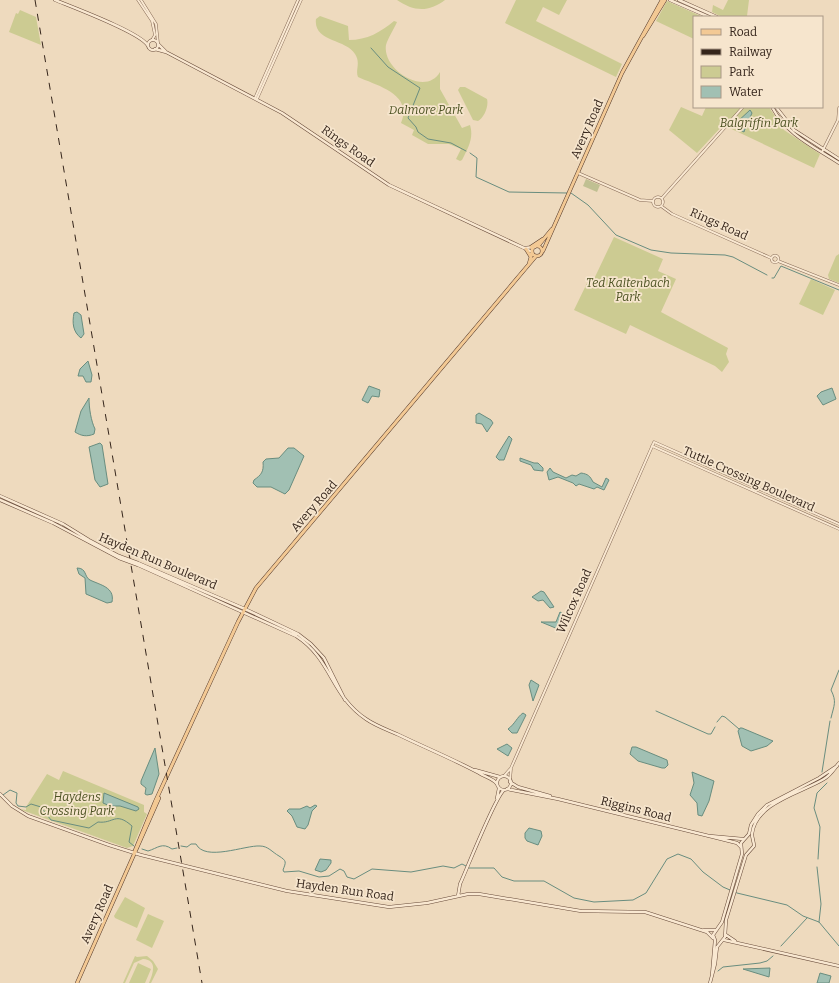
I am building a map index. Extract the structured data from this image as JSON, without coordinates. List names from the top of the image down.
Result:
{
  "streets": {
    "main road": [
      "Avery Road",
      "Rings Road",
      "Hayden Run Boulevard",
      "Riggins Road",
      "Hayden Run Road"
    ],
    "street": ["Tuttle Crossing Boulevard", "Wilcox Road"]
  },
  "crossings": [
    ["Avery Road", "Rings Road"],
    ["Avery Road", "Hayden Run Boulevard"],
    ["Avery Road", "Hayden Run Road"],
    ["Tuttle Crossing Boulevard", "Wilcox Road"],
    ["Wilcox Road", "Riggins Road"]
  ],
  "parks": [
    "Dalmore Park",
    "Balgriffin Park",
    "Ted Kaltenbach Park",
    "Haydens Crossing Park"
  ],
  "legend": [
    "Road",
    "Railway",
    "Park",
    "Water"
  ]
}
